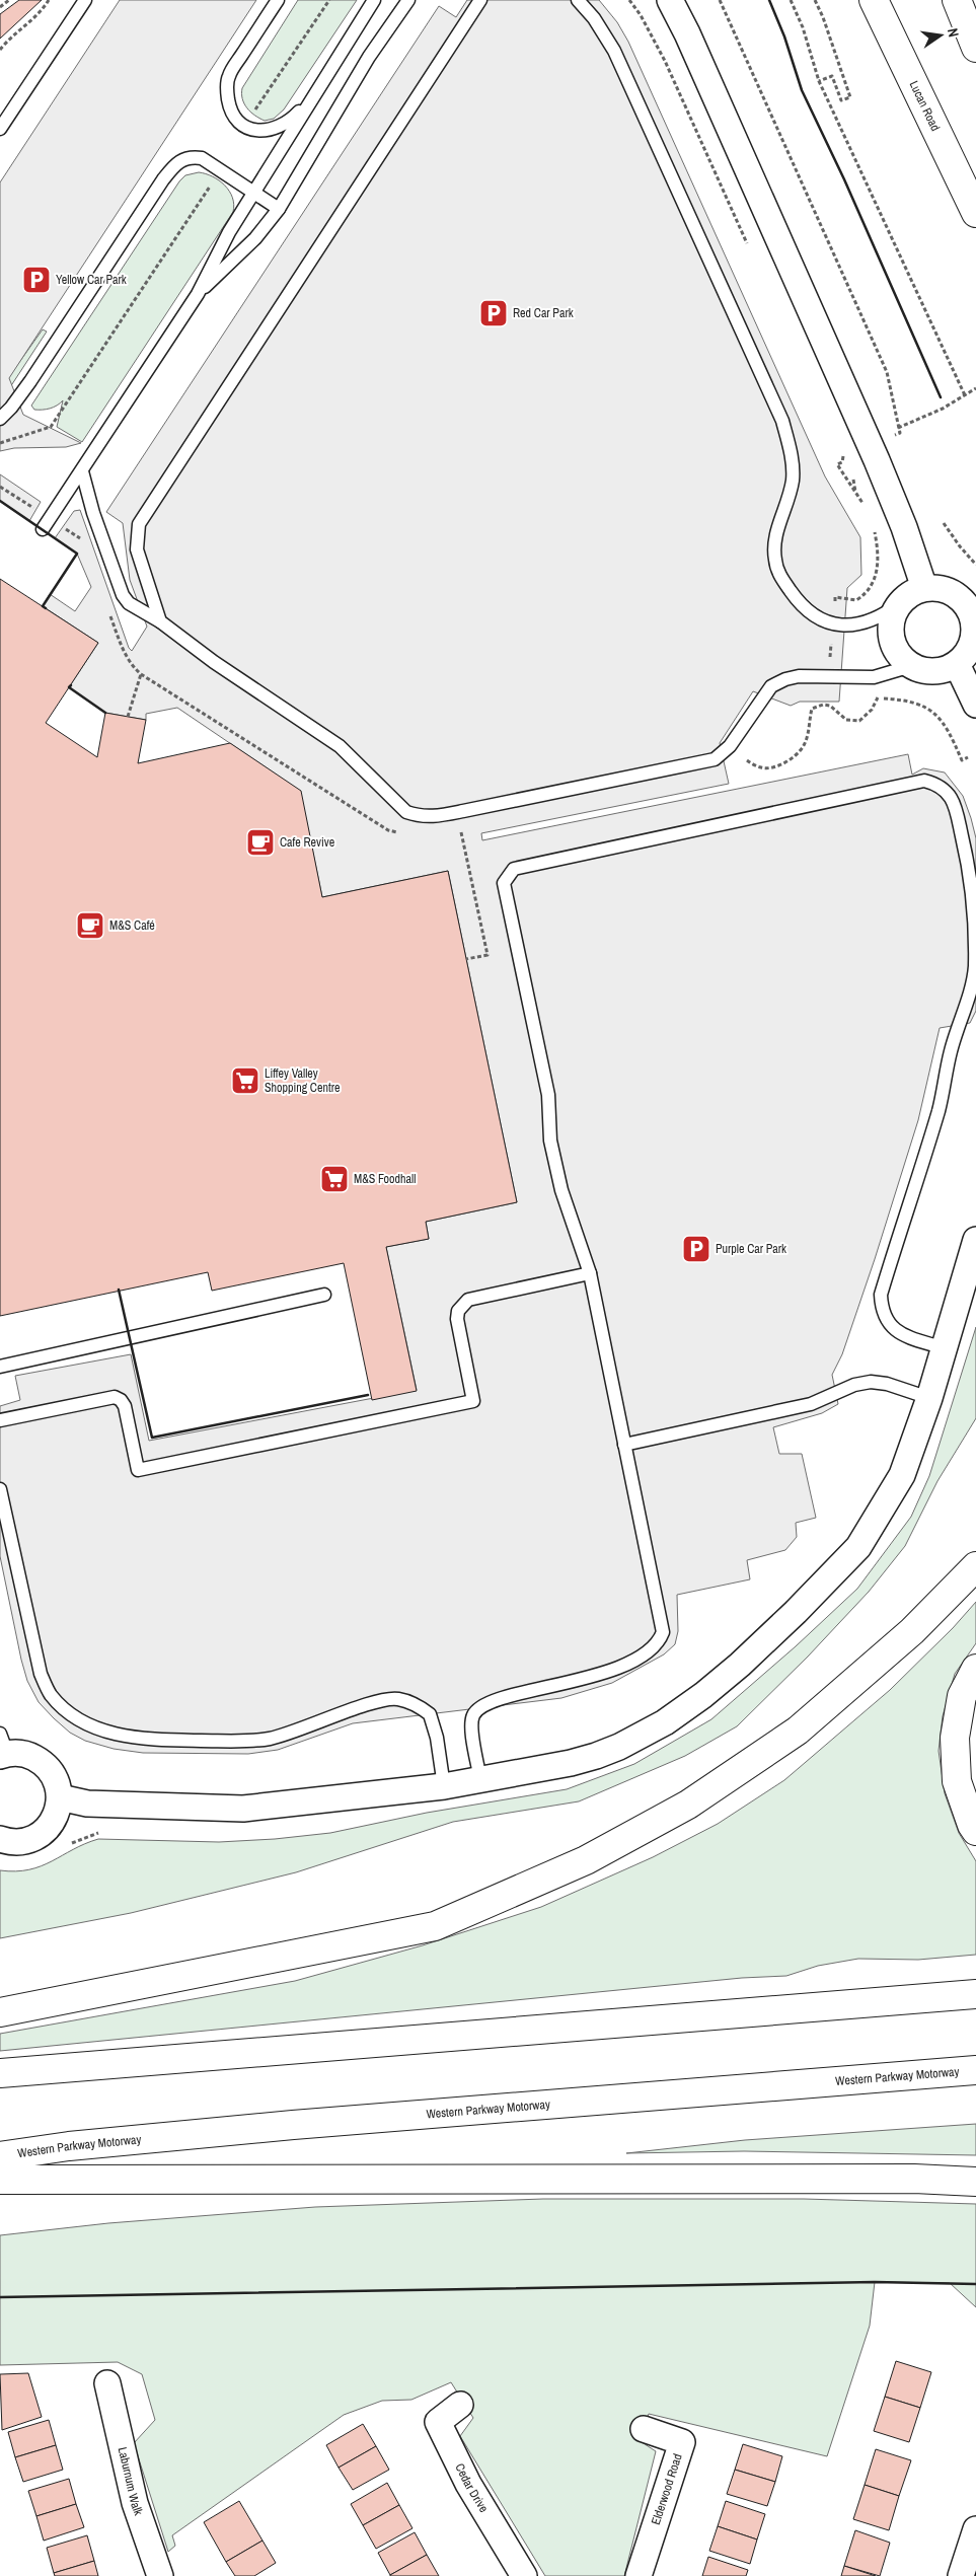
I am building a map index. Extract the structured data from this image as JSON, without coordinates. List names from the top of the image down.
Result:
{
  "streets": {
    "highway": ["Lucan Road", "Western Parkway Motorway"],
    "street": ["Laburnum Walk", "Cedar Drive", "Elderwood Road"]
  },
  "places": {
    "parking": ["Yellow Car Park", "Red Car Park", "Purple Car Park"],
    "cafe": ["Cafe Revive", "M&S Café"],
    "supermarket": ["Liffey Valley Shopping Centre", "M&S Foodhall"]
  },
  "north": "right"
}
